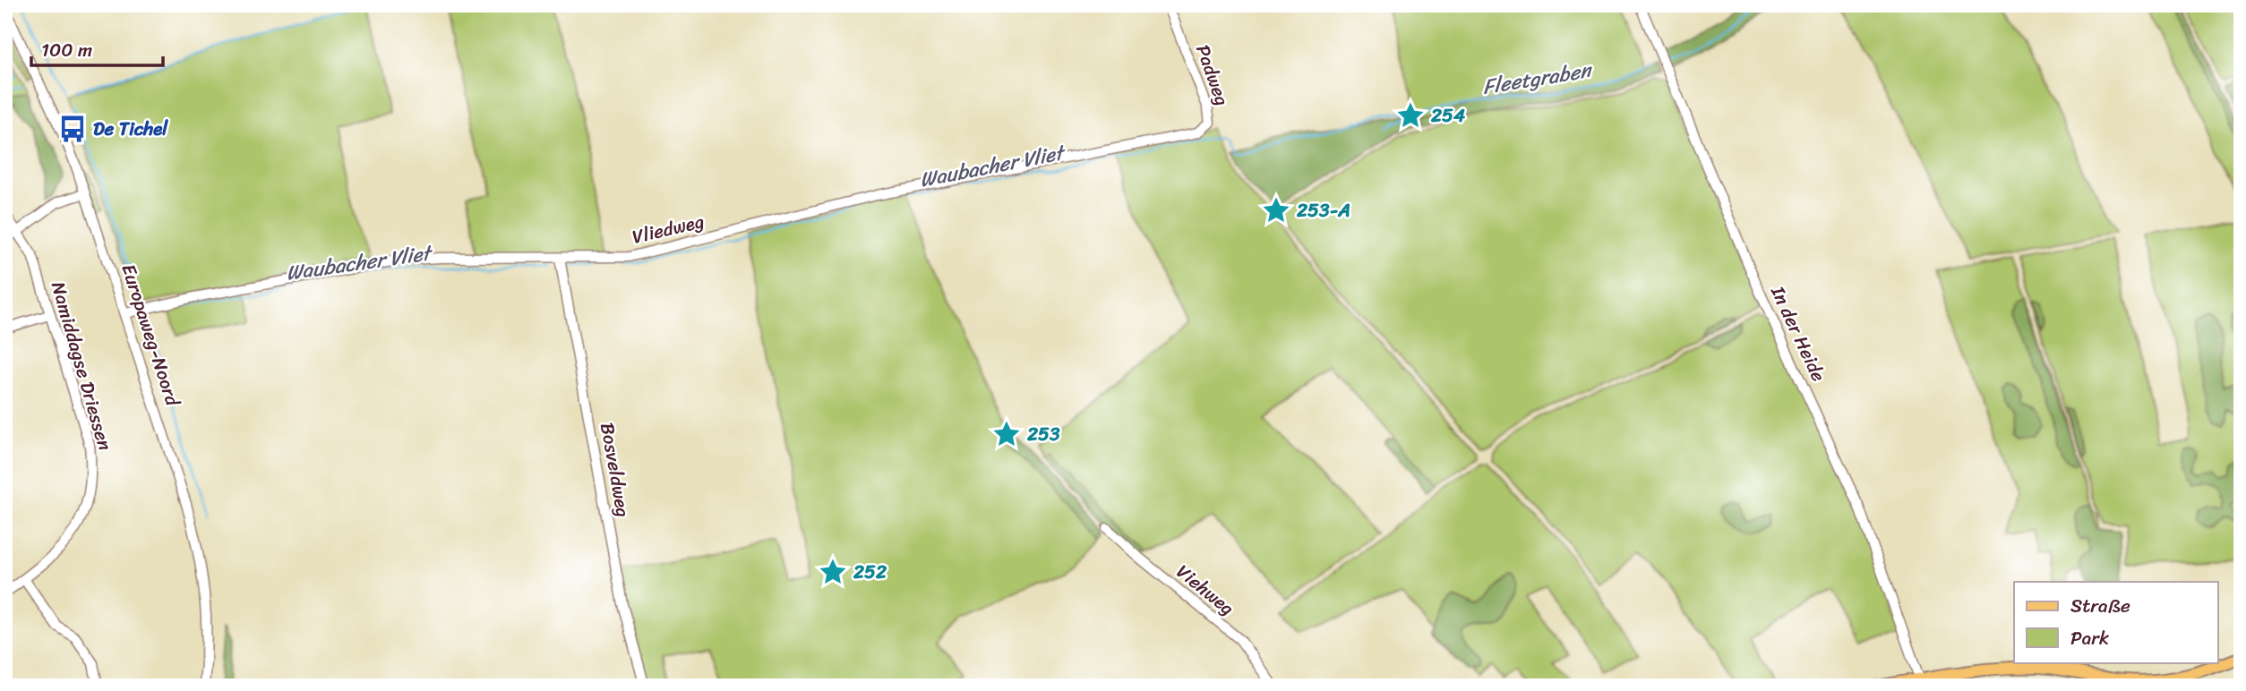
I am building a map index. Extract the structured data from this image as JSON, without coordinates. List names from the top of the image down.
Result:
{
  "streets": {
    "street": [
      "Padweg",
      "Vliedweg",
      "In der Heide",
      "Europaweg-Noord",
      "Namiddagse Driessen",
      "Bosveldweg",
      "Viehweg"
    ]
  },
  "crossings": [
    ["Padweg", "Vliedweg"],
    ["Vliedweg", "Europaweg-Noord"],
    ["Vliedweg", "Bosveldweg"]
  ],
  "water": ["Fleetgraben", "Waubacher Vliet"],
  "places": {
    "place": [
      "254",
      "253-A",
      "253",
      "252"
    ],
    "bus stop": ["De Tichel"]
  },
  "legend": ["Straße", "Park"],
  "scale_bar": "100 m"
}
